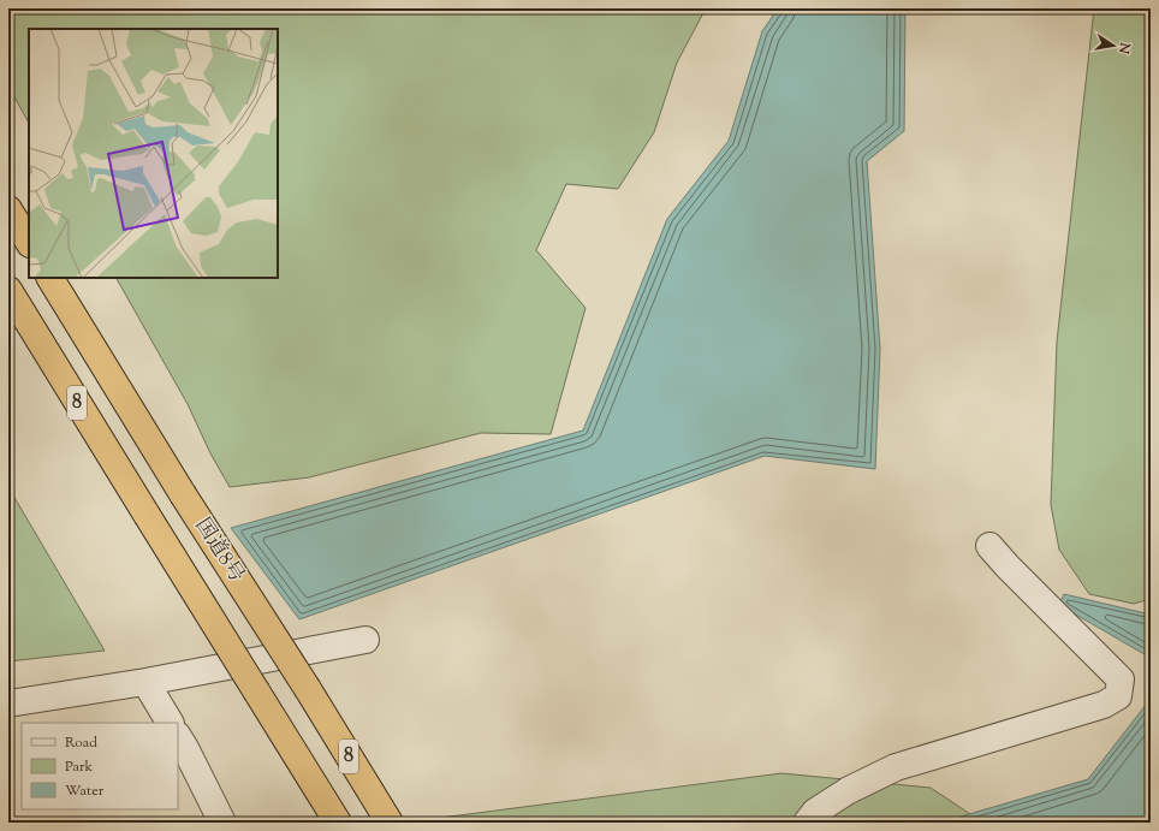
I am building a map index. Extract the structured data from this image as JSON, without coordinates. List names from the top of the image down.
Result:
{
  "streets": {
    "highway": ["8", "国道8号"]
  },
  "legend": ["Road", "Park", "Water"],
  "north": "right"
}
